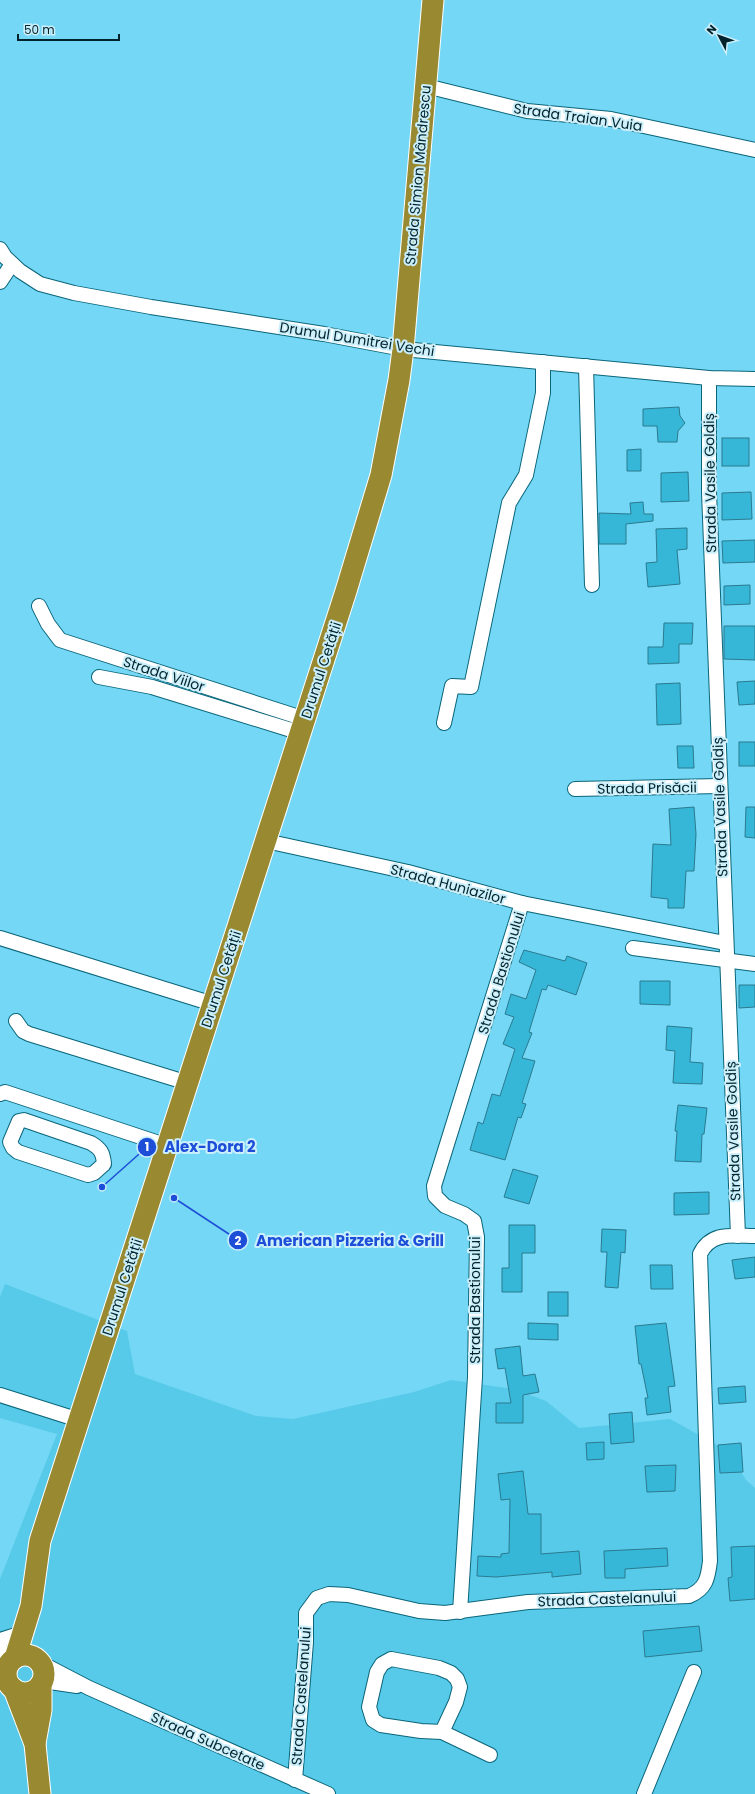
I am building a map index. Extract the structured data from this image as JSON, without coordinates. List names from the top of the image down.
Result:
{
  "streets": {
    "highway": ["Strada Simion Mândrescu", "Drumul Cetății"],
    "street": [
      "Strada Traian Vuia",
      "Drumul Dumitrei Vechi",
      "Strada Vasile Goldiș",
      "Strada Viilor",
      "Strada Prisăcii",
      "Strada Huniazilor",
      "Strada Bastionului",
      "Strada Castelanului",
      "Strada Subcetate"
    ]
  },
  "crossings": [
    ["Strada Traian Vuia", "Strada Simion Mândrescu"],
    ["Strada Simion Mândrescu", "Drumul Dumitrei Vechi"],
    ["Strada Simion Mândrescu", "Drumul Cetății"],
    ["Drumul Dumitrei Vechi", "Strada Vasile Goldiș"],
    ["Drumul Dumitrei Vechi", "Drumul Cetății"],
    ["Strada Vasile Goldiș", "Strada Prisăcii"],
    ["Strada Vasile Goldiș", "Strada Huniazilor"],
    ["Strada Vasile Goldiș", "Strada Castelanului"],
    ["Drumul Cetății", "Strada Viilor"],
    ["Drumul Cetății", "Strada Huniazilor"],
    ["Drumul Cetății", "Strada Subcetate"],
    ["Strada Huniazilor", "Strada Bastionului"],
    ["Strada Bastionului", "Strada Castelanului"],
    ["Strada Castelanului", "Strada Subcetate"]
  ],
  "places": ["Alex-Dora 2", "American Pizzeria & Grill"],
  "scale_bar": "50 m",
  "north": "top left"
}
